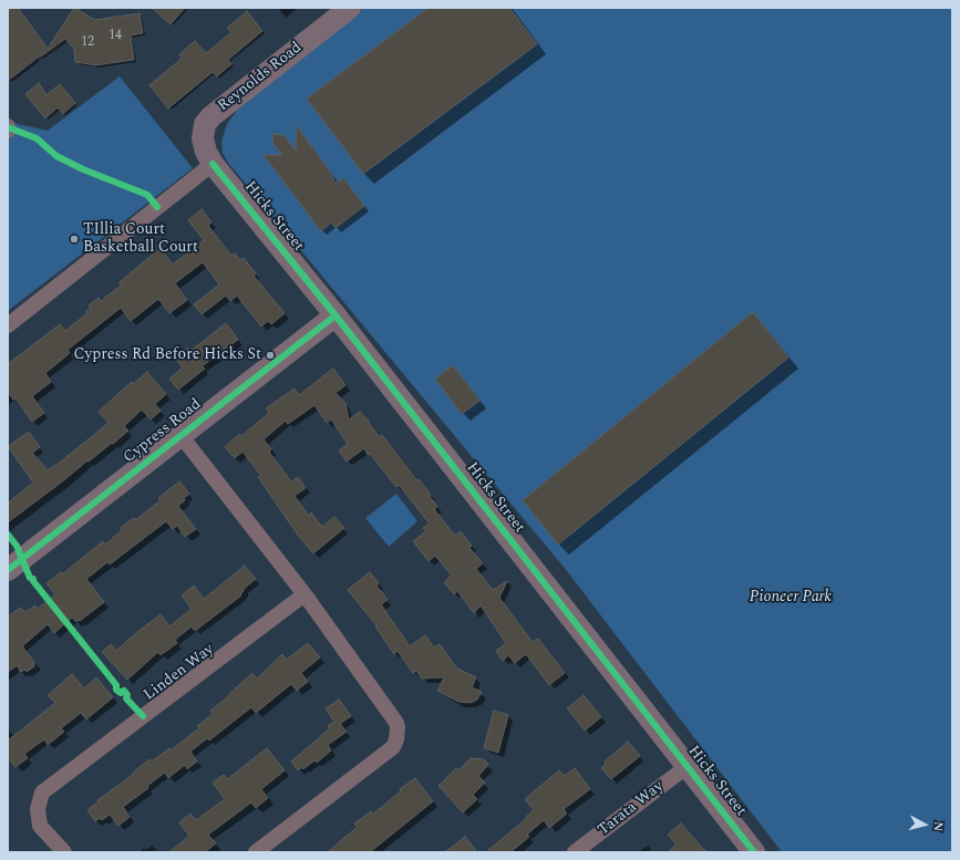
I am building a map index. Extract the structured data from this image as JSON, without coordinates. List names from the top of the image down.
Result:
{
  "streets": {
    "street": [
      "Reynolds Road",
      "Hicks Street",
      "Cypress Road",
      "Linden Way",
      "Tarata Way"
    ]
  },
  "crossings": [
    ["Reynolds Road", "Hicks Street"],
    ["Hicks Street", "Cypress Road"],
    ["Hicks Street", "Tarata Way"]
  ],
  "parks": ["Pioneer Park"],
  "places": ["TIllia Court Basketball Court", "Cypress Rd Before Hicks St"],
  "house_numbers": ["14", "12"],
  "north": "right"
}
